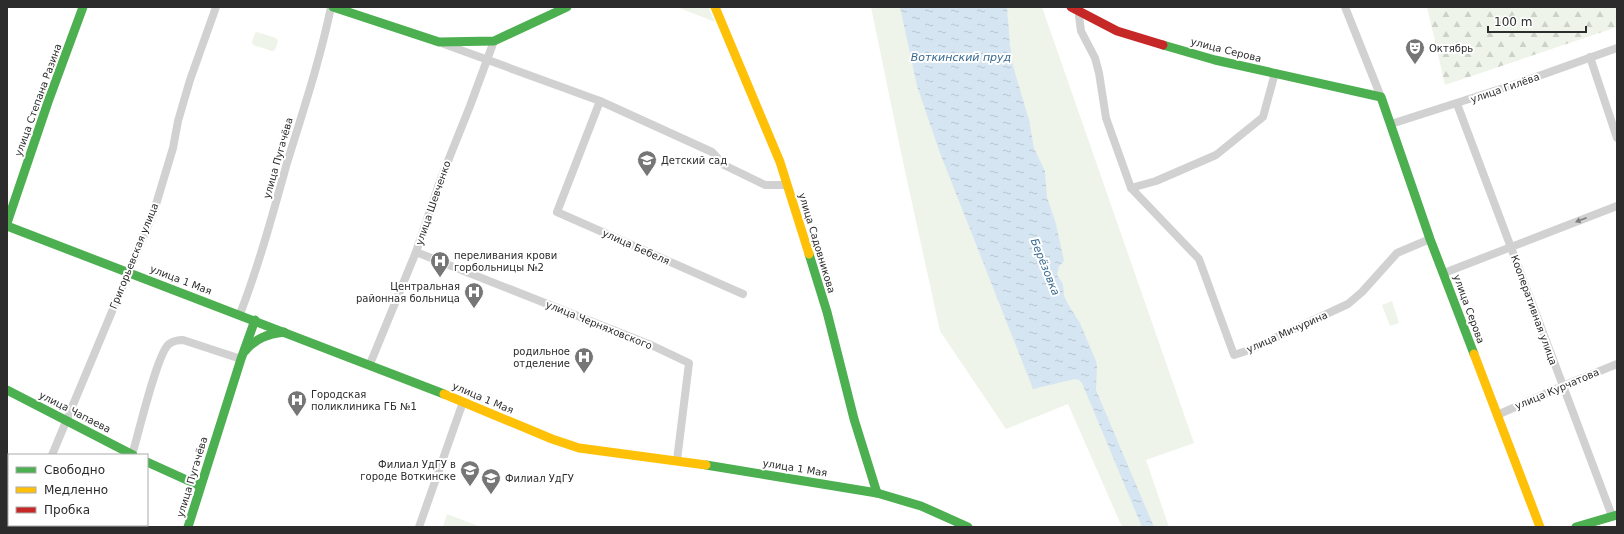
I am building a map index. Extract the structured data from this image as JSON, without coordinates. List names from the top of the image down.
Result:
{
  "streets": {
    "main road": [
      "улица Серова",
      "улица Степана Разина",
      "улица Пугачёва",
      "улица Садовникова",
      "улица 1 Мая",
      "улица Чапаева"
    ],
    "street": [
      "улица Гилёва",
      "улица Шевченко",
      "улица Бебеля",
      "Григорьевская улица",
      "Кооперативная улица",
      "улица Черняховского",
      "улица Мичурина",
      "улица Курчатова"
    ]
  },
  "crossings": [
    ["улица Серова", "улица Гилёва"],
    ["улица Серова", "улица Мичурина"],
    ["улица Серова", "улица Курчатова"],
    ["улица Гилёва", "Кооперативная улица"],
    ["улица Степана Разина", "улица 1 Мая"],
    ["улица Пугачёва", "улица 1 Мая"],
    ["улица Шевченко", "улица 1 Мая"],
    ["улица Шевченко", "улица Черняховского"],
    ["улица Садовникова", "улица 1 Мая"],
    ["Григорьевская улица", "улица 1 Мая"],
    ["Григорьевская улица", "улица Чапаева"],
    ["улица 1 Мая", "улица Черняховского"],
    ["Кооперативная улица", "улица Курчатова"]
  ],
  "water": ["Воткинский пруд", "Берёзовка"],
  "places": {
    "theatre": ["Октябрь"],
    "school or university": ["Детский сад", "Филиал УдГУ в городе Воткинске", "Филиал УдГУ"],
    "hospital": [
      "переливания крови горбольницы №2",
      "Центральная районная больница",
      "родильное отделение",
      "Городская поликлиника ГБ №1"
    ]
  },
  "legend": ["Свободно", "Медленно", "Пробка"],
  "scale_bar": "100 m"
}
